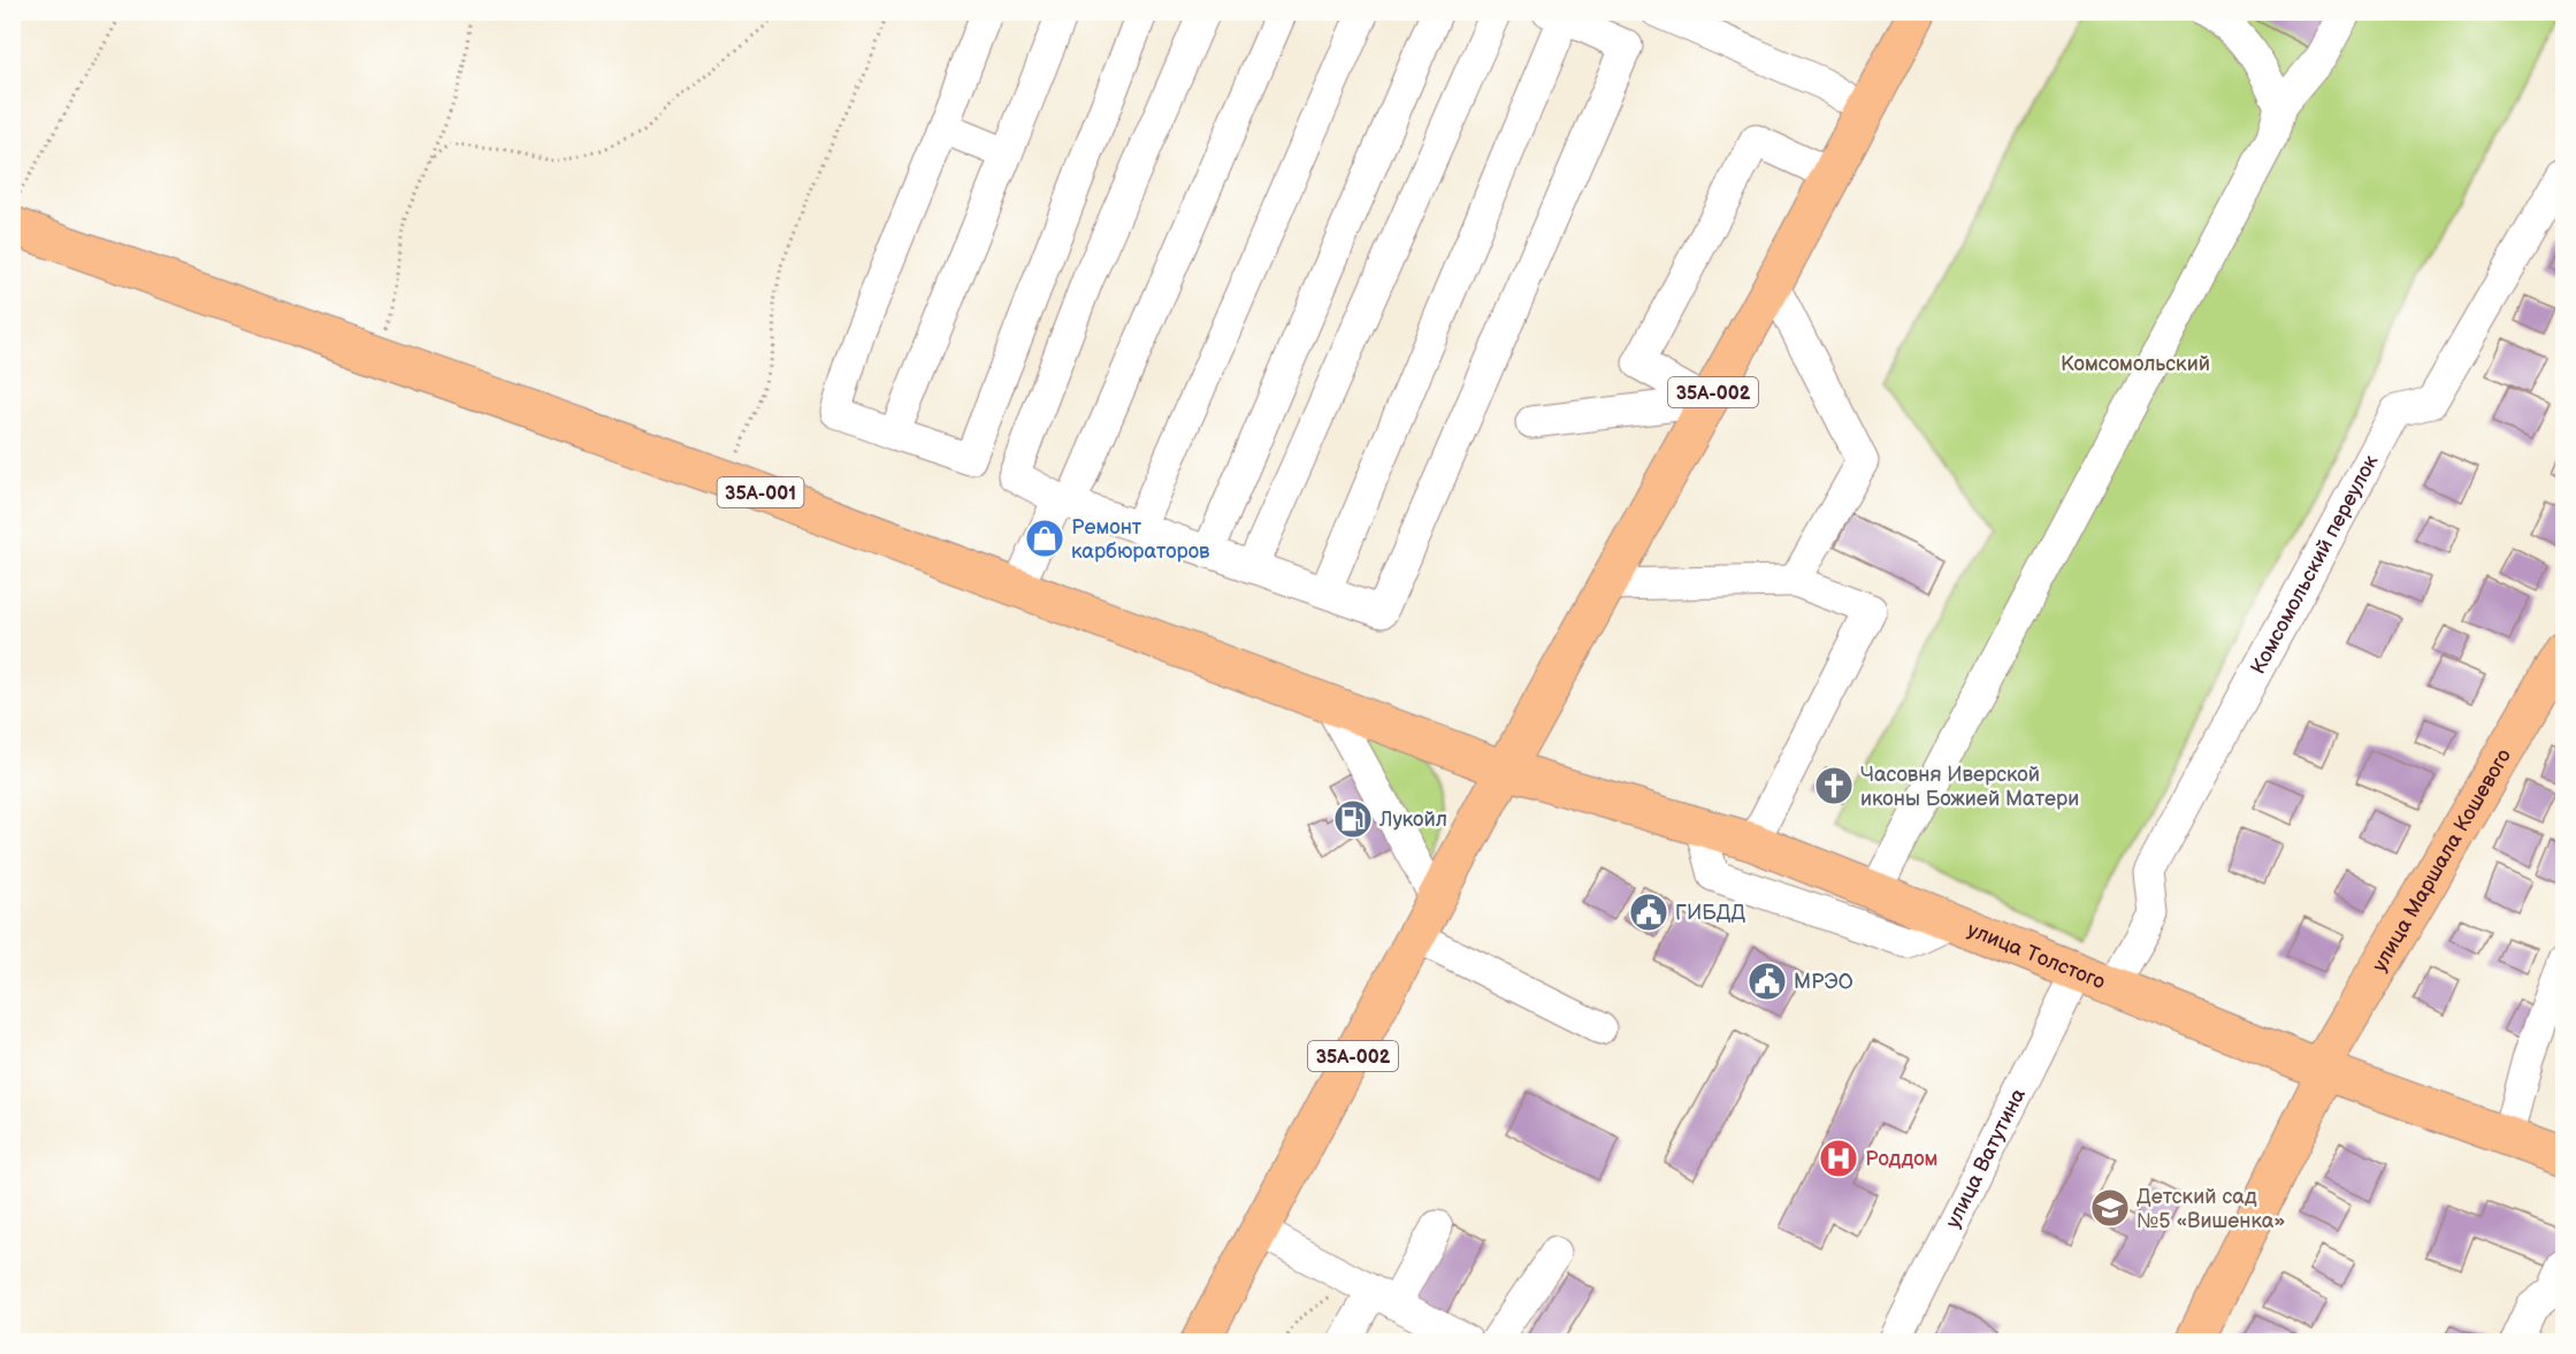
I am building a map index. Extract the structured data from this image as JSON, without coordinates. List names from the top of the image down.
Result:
{
  "streets": {
    "main road": [
      "35А-002",
      "35А-001",
      "улица Маршала Кошевого",
      "улица Толстого"
    ],
    "street": ["Комсомольский переулок", "улица Ватутина"]
  },
  "crossings": [
    ["35А-002", "35А-001"],
    ["35А-002", "улица Толстого"],
    ["35А-001", "улица Толстого"],
    ["Комсомольский переулок", "улица Толстого"],
    ["улица Маршала Кошевого", "улица Толстого"],
    ["улица Толстого", "улица Ватутина"]
  ],
  "parks": ["Комсомольский"],
  "places": {
    "shop": ["Ремонт карбюраторов"],
    "church": ["Часовня Иверской иконы Божией Матери"],
    "fuel station": ["Лукойл"],
    "public building": ["ГИБДД", "МРЭО"],
    "hospital": ["Роддом"],
    "school or university": ["Детский сад №5 «Вишенка»"]
  }
}
